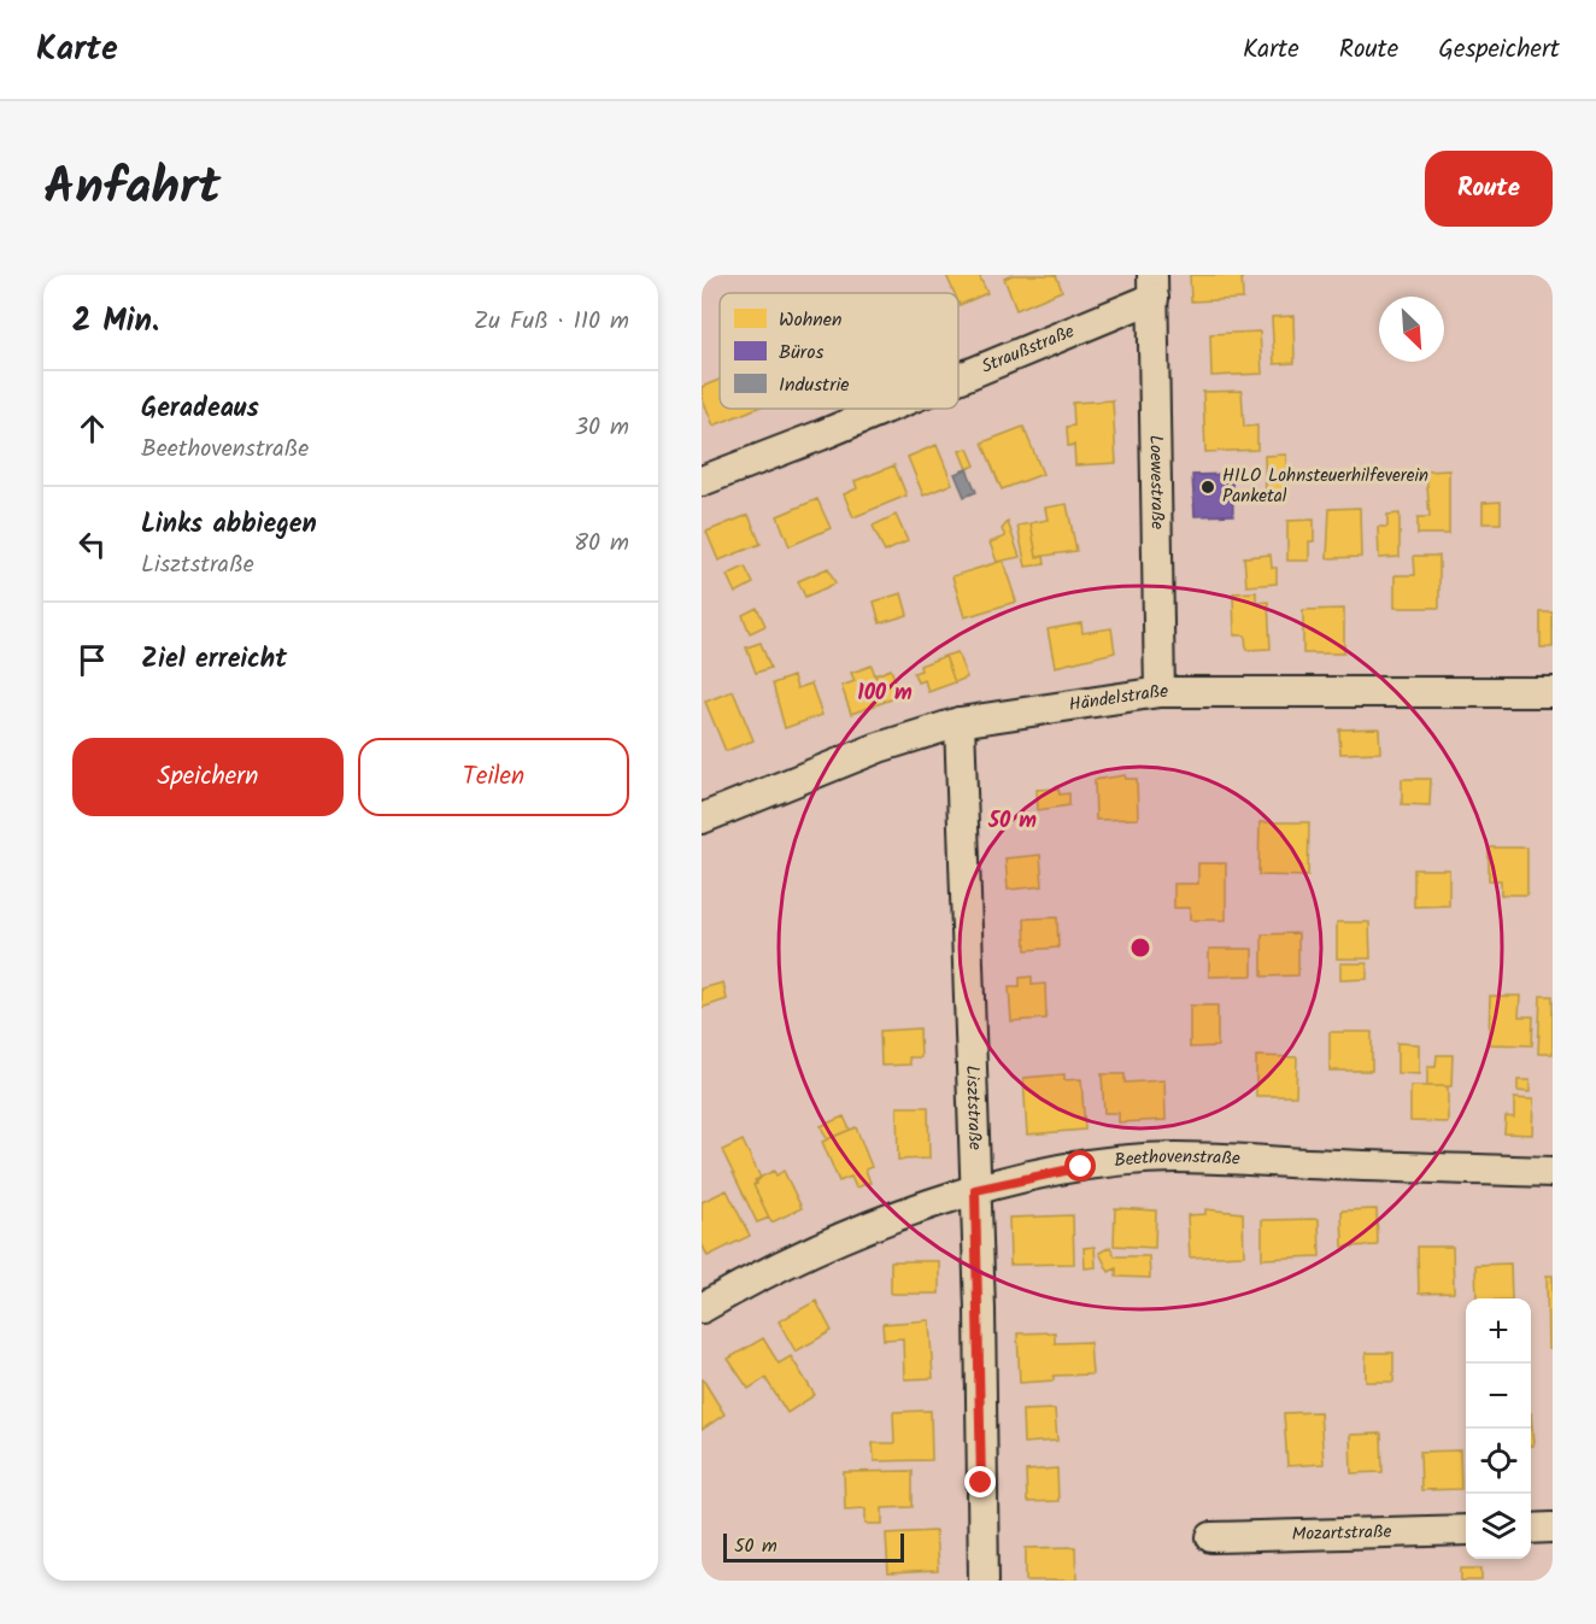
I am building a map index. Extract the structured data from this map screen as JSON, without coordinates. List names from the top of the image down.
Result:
{
  "streets": {
    "street": [
      "Straußstraße",
      "Loewestraße",
      "Händelstraße",
      "Lisztstraße",
      "Beethovenstraße",
      "Mozartstraße"
    ]
  },
  "crossings": [
    ["Straußstraße", "Loewestraße"],
    ["Loewestraße", "Händelstraße"],
    ["Händelstraße", "Lisztstraße"],
    ["Lisztstraße", "Beethovenstraße"]
  ],
  "places": ["HILO Lohnsteuerhilfeverein Panketal"],
  "legend": ["Wohnen", "Büros", "Industrie"],
  "scale_bar": "50 m",
  "north": "bottom right",
  "page": {
    "header": "Karte",
    "nav": ["Karte", "Route", "Gespeichert"],
    "title": "Anfahrt",
    "buttons": [
      "Route",
      ["Speichern", "Teilen"]
    ],
    "heading": ["2 Min.", "Zu Fuß · 110 m"],
    "list": [
      ["Geradeaus", "Beethovenstraße", "30 m"],
      ["Links abbiegen", "Lisztstraße", "80 m"],
      "Ziel erreicht"
    ],
    "map_buttons": ["+", "−"],
    "scale": "50 m"
  },
  "rings": ["100 m", "50 m"]
}
